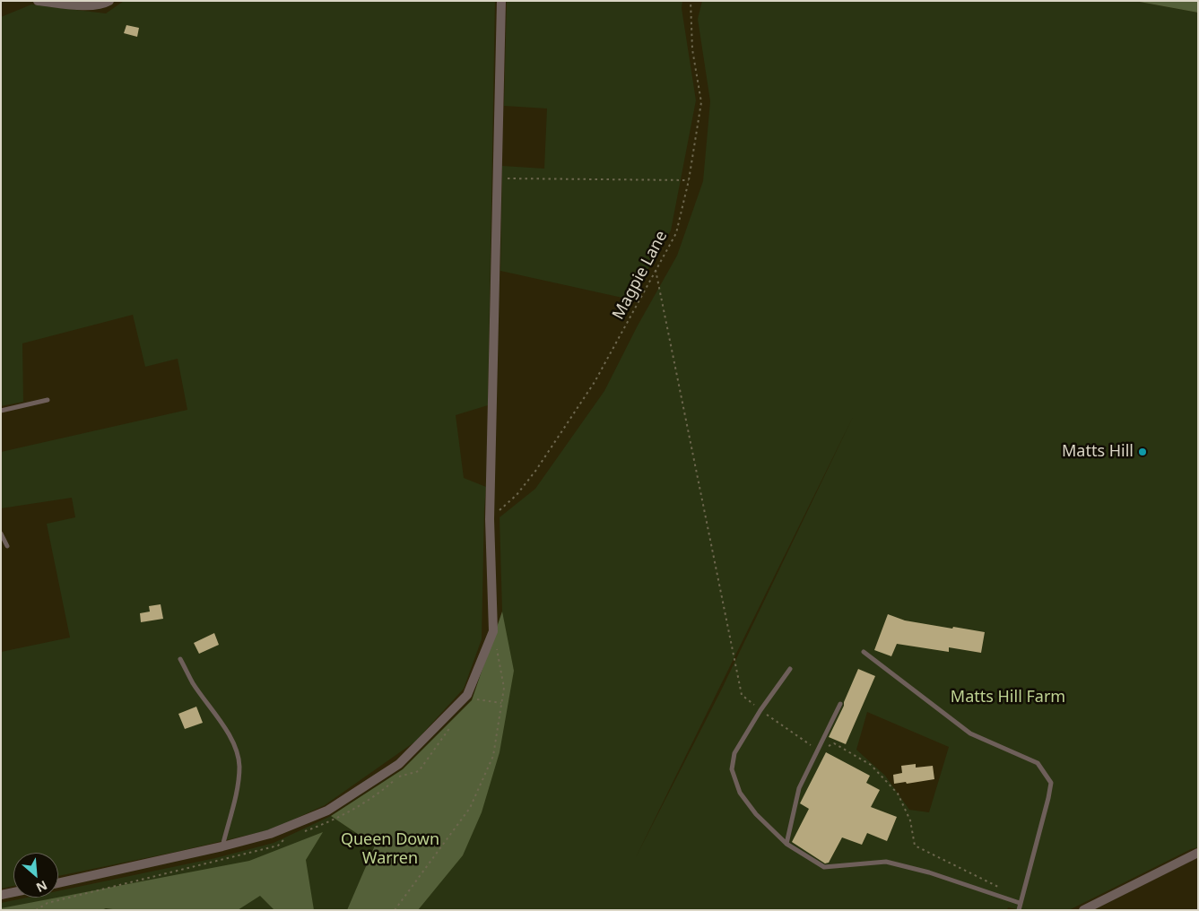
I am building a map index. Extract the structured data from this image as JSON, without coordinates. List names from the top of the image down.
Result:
{
  "streets": {
    "path": ["Magpie Lane"]
  },
  "parks": ["Matts Hill Farm", "Queen Down Warren"],
  "places": ["Matts Hill"],
  "north": "bottom right"
}
